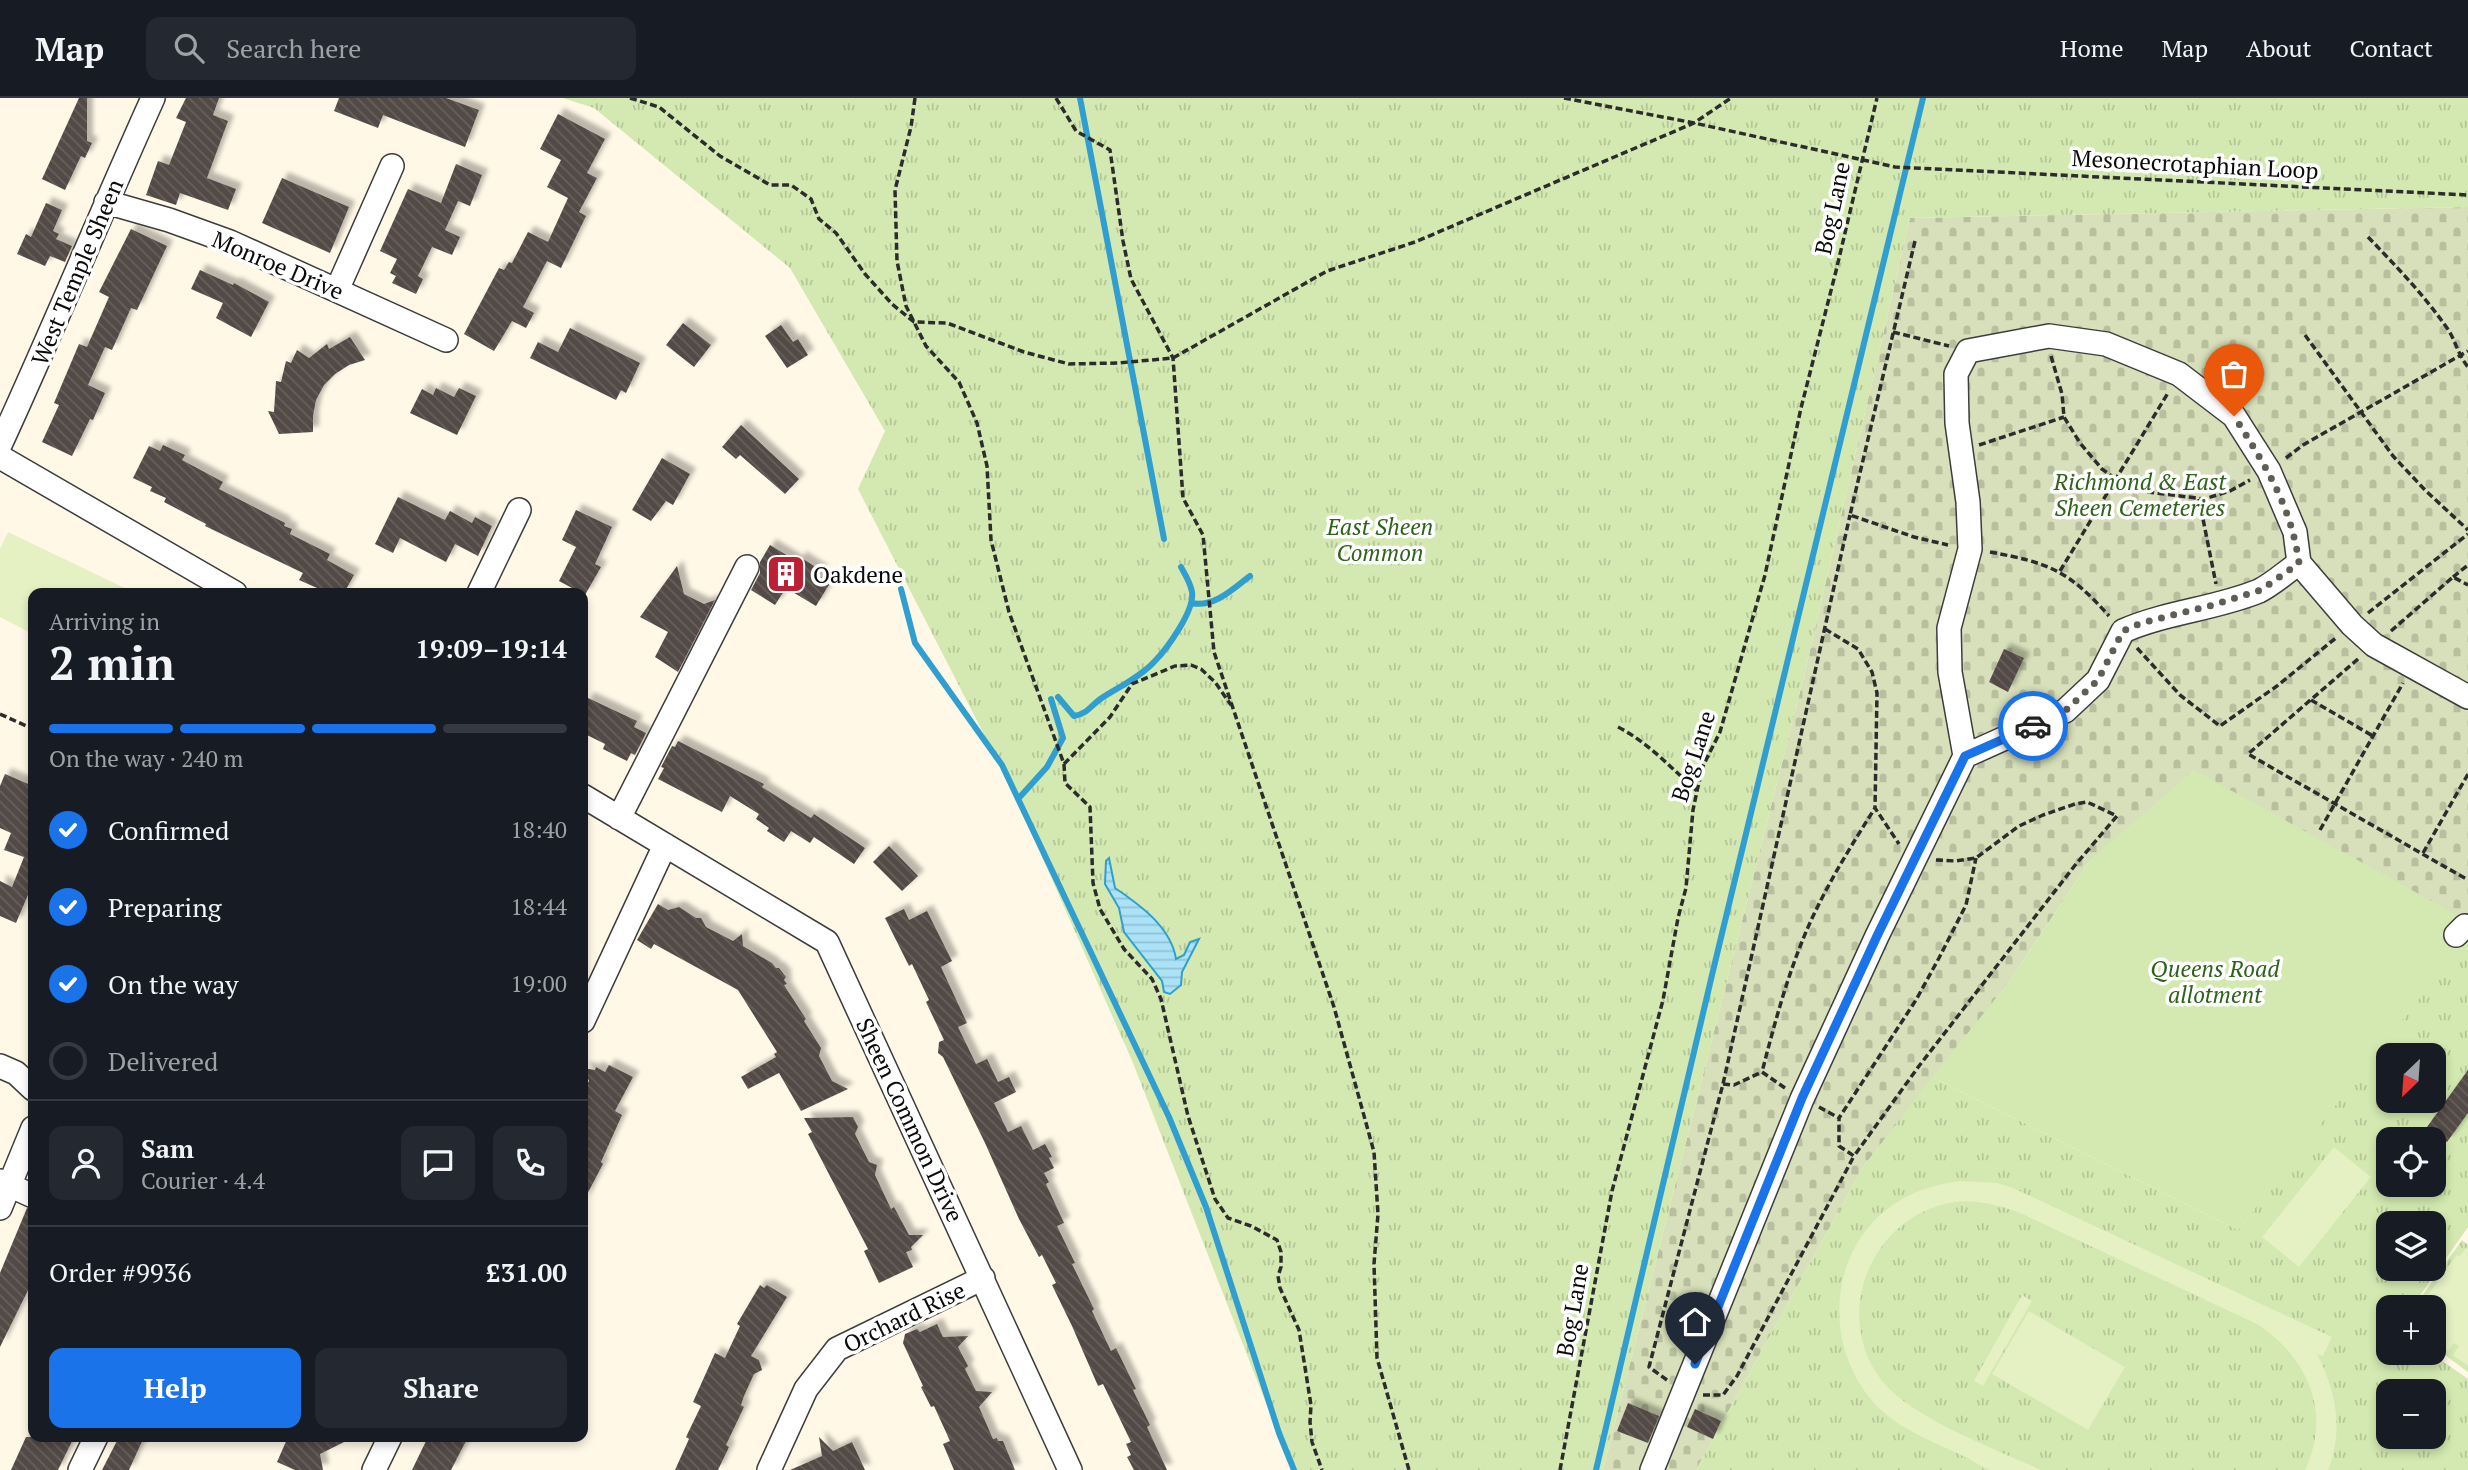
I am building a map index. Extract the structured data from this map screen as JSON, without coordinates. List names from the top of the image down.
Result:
{
  "streets": {
    "street": [
      "Monroe Drive",
      "West Temple Sheen",
      "Sheen Common Drive",
      "Orchard Rise"
    ],
    "path": ["Mesonecrotaphian Loop", "Bog Lane"]
  },
  "crossings": [
    ["Mesonecrotaphian Loop", "Bog Lane"],
    ["Monroe Drive", "West Temple Sheen"],
    ["Sheen Common Drive", "Orchard Rise"]
  ],
  "parks": ["Richmond & East Sheen Cemeteries", "East Sheen Common", "Queens Road allotment"],
  "places": {
    "building": ["Oakdene"]
  },
  "north": "bottom left",
  "page": {
    "header": "Map",
    "search": "Search here",
    "nav": [
      "Home",
      "Map",
      "About",
      "Contact"
    ],
    "heading": ["2 min", "Arriving in", "19:09–19:14"],
    "panel": [
      "Sam",
      "Courier · 4.4",
      "Order #9936",
      "£31.00"
    ],
    "bar": "On the way · 240 m",
    "list": [
      ["Confirmed", "18:40"],
      ["Preparing", "18:44"],
      ["On the way", "19:00"],
      "Delivered"
    ],
    "map_buttons": ["+", "−"],
    "buttons": ["Help", "Share"]
  }
}
